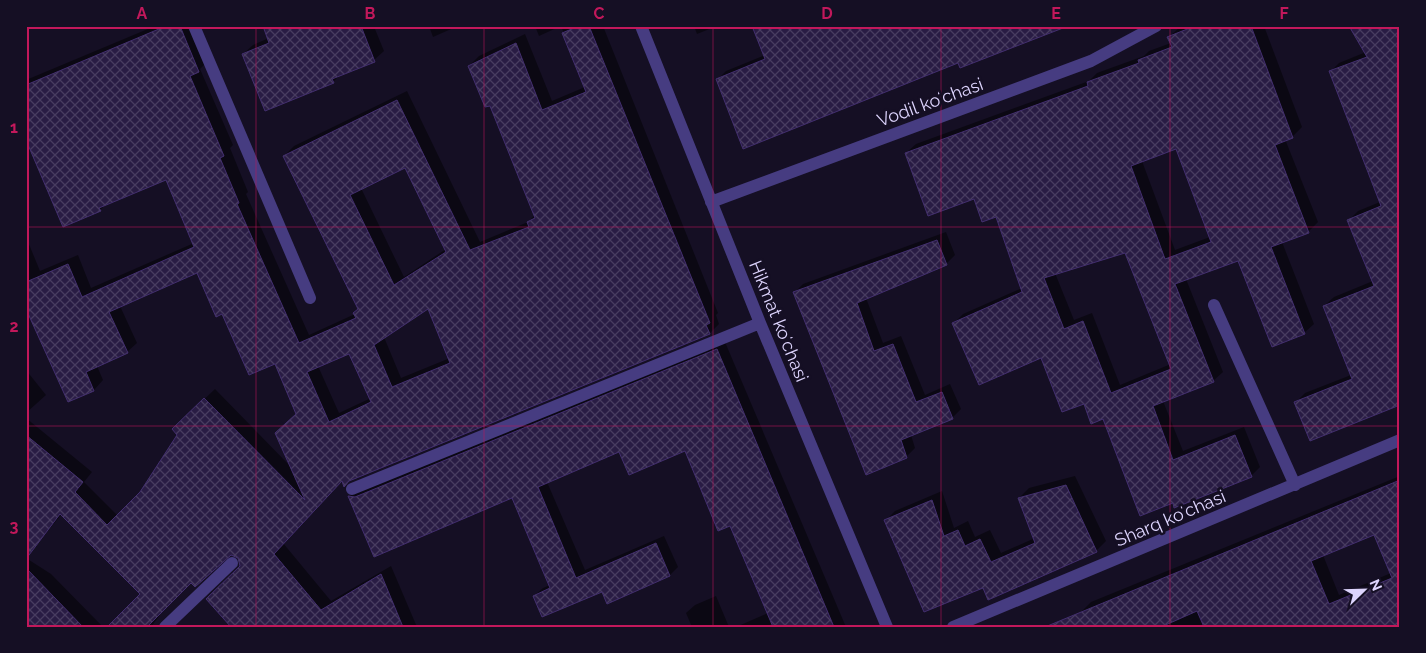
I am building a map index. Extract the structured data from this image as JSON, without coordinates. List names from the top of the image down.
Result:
{
  "streets": {
    "street": ["Vodil koʻchasi", "Hikmat koʻchasi", "Sharq koʻchasi"]
  },
  "crossings": [
    ["Vodil koʻchasi", "Hikmat koʻchasi"]
  ],
  "north": "top right",
  "grid": {
    "columns": [
      "A",
      "B",
      "C",
      "D",
      "E",
      "F"
    ],
    "rows": ["1", "2", "3"]
  }
}
